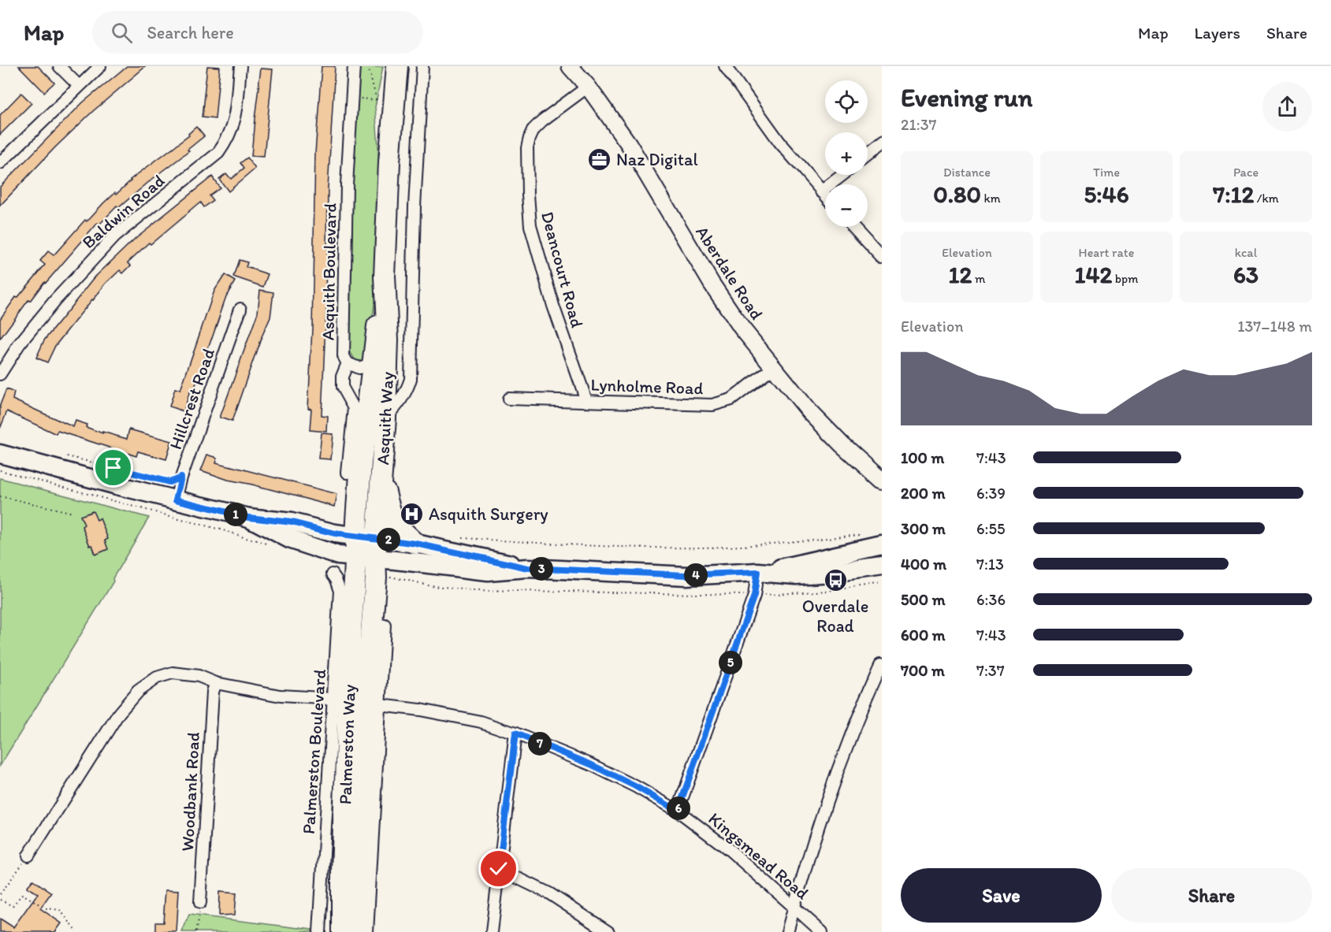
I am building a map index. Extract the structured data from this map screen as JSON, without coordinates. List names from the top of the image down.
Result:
{
  "streets": {
    "highway": ["Asquith Way", "Palmerston Way"],
    "street": [
      "Baldwin Road",
      "Deancourt Road",
      "Asquith Boulevard",
      "Aberdale Road",
      "Lynholme Road",
      "Hillcrest Road",
      "Palmerston Boulevard",
      "Woodbank Road",
      "Kingsmead Road"
    ]
  },
  "crossings": [
    ["Deancourt Road", "Aberdale Road"],
    ["Deancourt Road", "Lynholme Road"],
    ["Aberdale Road", "Lynholme Road"],
    ["Asquith Way", "Palmerston Way"],
    ["Palmerston Way", "Palmerston Boulevard"]
  ],
  "places": {
    "office": ["Naz Digital"],
    "hospital": ["Asquith Surgery"],
    "bus stop": ["Overdale Road"]
  },
  "page": {
    "header": "Map",
    "search": "Search here",
    "nav": ["Map", "Layers", "Share"],
    "heading": ["Evening run", "21:37"],
    "map_buttons": ["+", "−"],
    "stats": [
      ["Distance", "0.80 km"],
      ["Time", "5:46"],
      ["Pace", "7:12 /km"],
      ["Elevation", "12 m"],
      ["Heart rate", "142 bpm"],
      ["kcal", "63"]
    ],
    "chart": ["Elevation", "137–148 m"],
    "list": [
      {
        "name": "100 m",
        "note": "7:43"
      },
      {
        "name": "200 m",
        "note": "6:39"
      },
      {
        "name": "300 m",
        "note": "6:55"
      },
      {
        "name": "400 m",
        "note": "7:13"
      },
      {
        "name": "500 m",
        "note": "6:36"
      },
      {
        "name": "600 m",
        "note": "7:43"
      },
      {
        "name": "700 m",
        "note": "7:37"
      }
    ],
    "pins": [
      "1",
      "2",
      "3",
      "4",
      "5",
      "7",
      "6"
    ],
    "buttons": ["Save", "Share"]
  }
}
